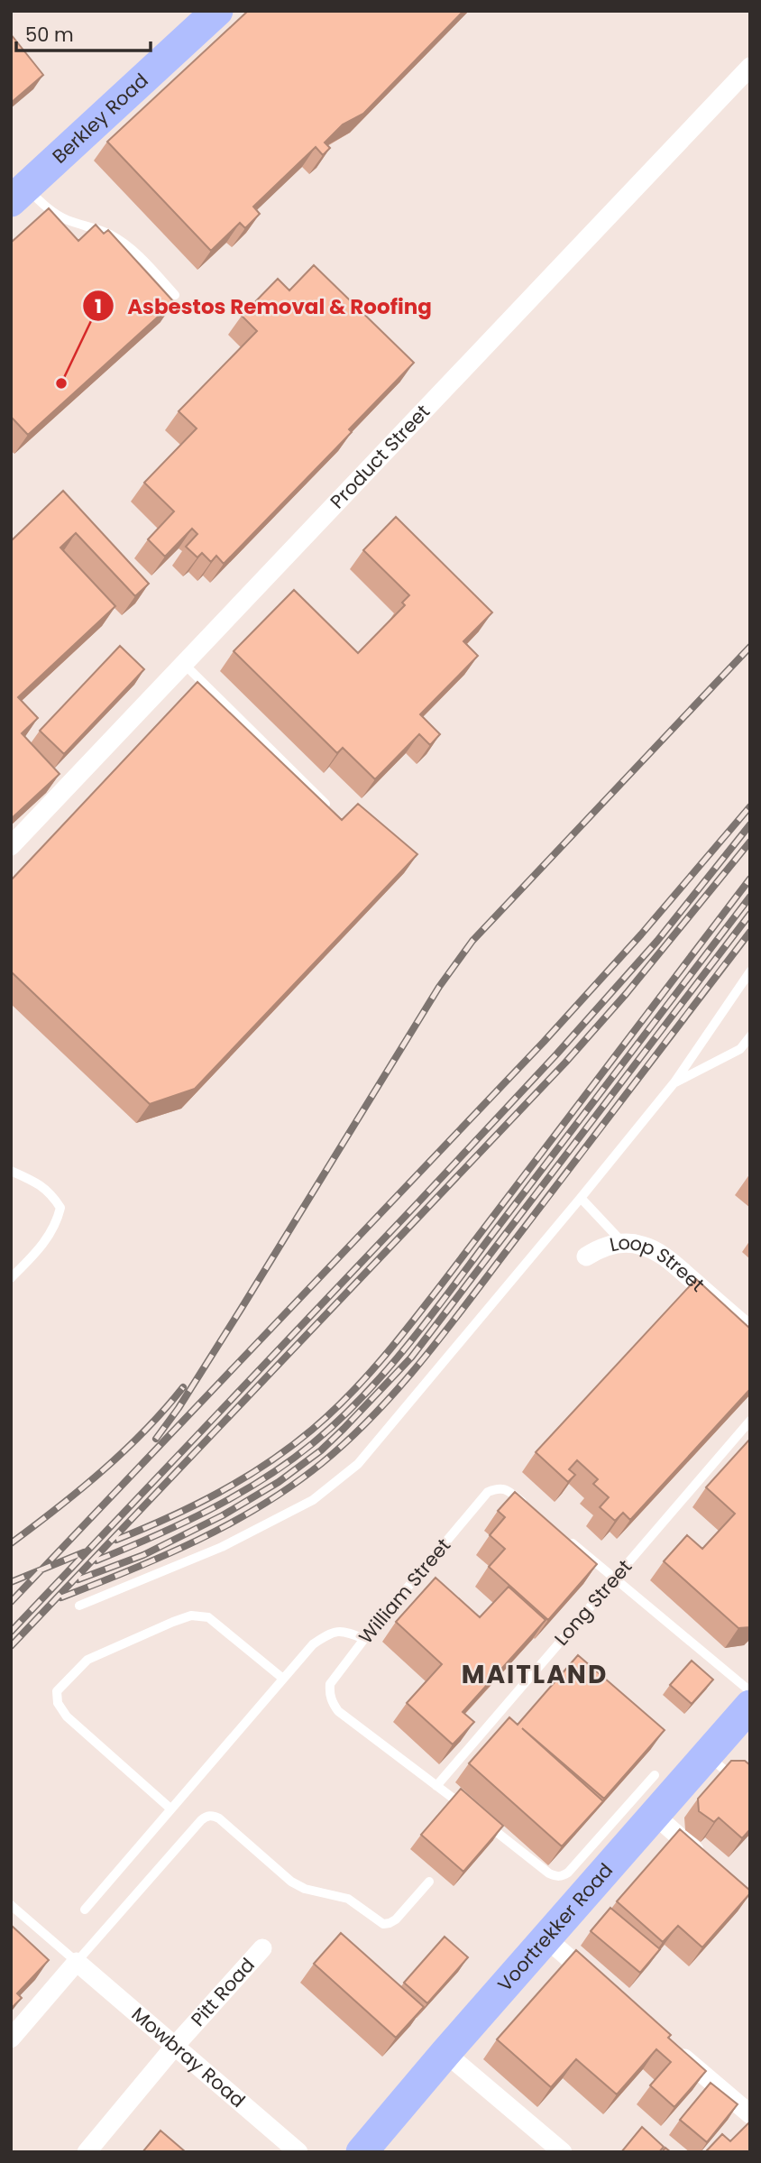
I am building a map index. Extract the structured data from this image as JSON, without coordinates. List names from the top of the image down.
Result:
{
  "streets": {
    "main road": ["Berkley Road", "Voortrekker Road"],
    "street": [
      "Product Street",
      "Loop Street",
      "Pitt Road",
      "Mowbray Road"
    ],
    "lane": ["William Street", "Long Street"]
  },
  "crossings": [
    ["William Street", "Long Street"],
    ["Pitt Road", "Mowbray Road"]
  ],
  "districts": ["MAITLAND"],
  "places": ["Asbestos Removal & Roofing"],
  "scale_bar": "50 m"
}
